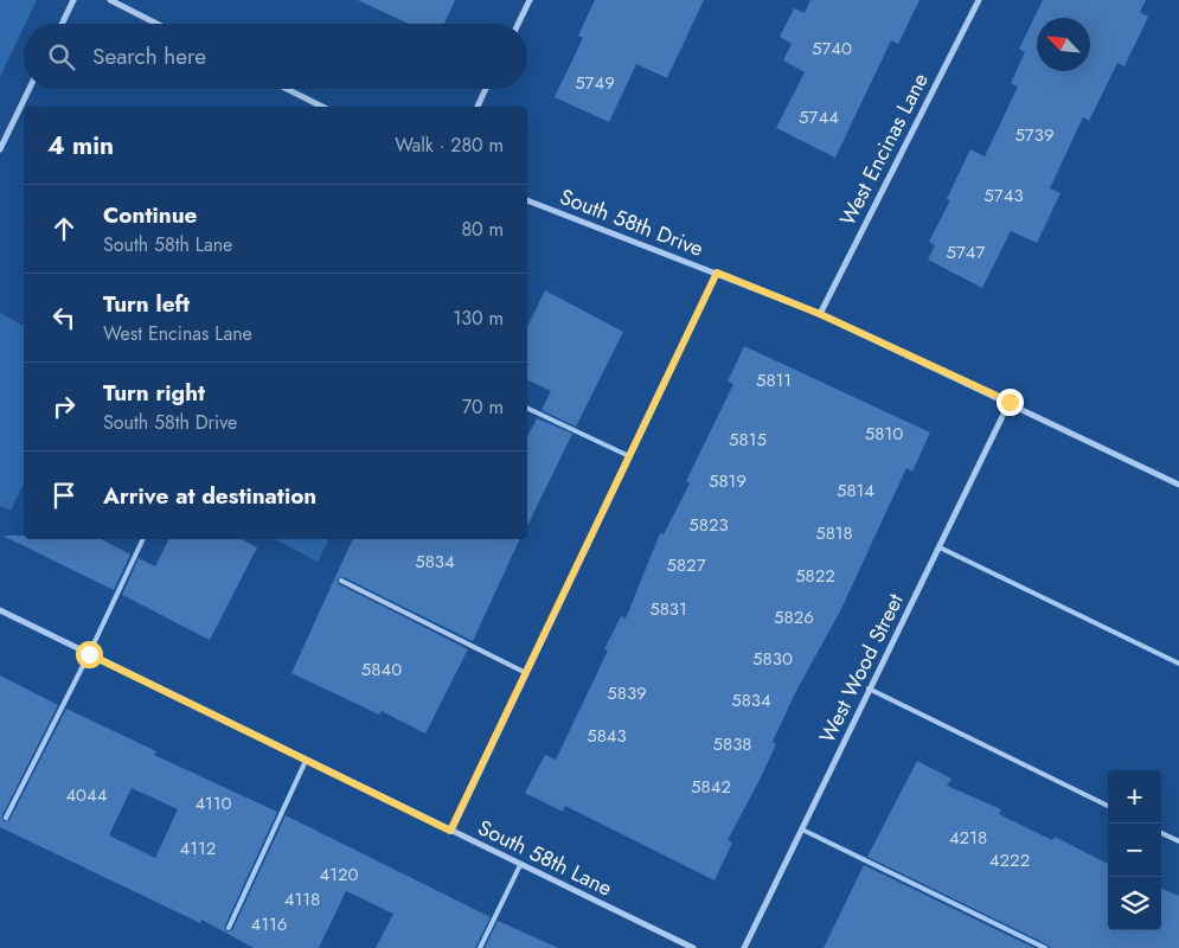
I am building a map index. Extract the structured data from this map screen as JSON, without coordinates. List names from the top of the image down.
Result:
{
  "streets": {
    "street": [
      "West Encinas Lane",
      "South 58th Drive",
      "West Wood Street",
      "South 58th Lane"
    ]
  },
  "crossings": [
    ["West Encinas Lane", "South 58th Drive"],
    ["South 58th Drive", "West Wood Street"]
  ],
  "house_numbers": [
    "5740",
    "5749",
    "5744",
    "5739",
    "5743",
    "5747",
    "5811",
    "5810",
    "5815",
    "5819",
    "5814",
    "5823",
    "5818",
    "5834",
    "5827",
    "5822",
    "5831",
    "5826",
    "5830",
    "5840",
    "5839",
    "5834",
    "5843",
    "5838",
    "5842",
    "4044",
    "4110",
    "4218",
    "4112",
    "4222",
    "4120",
    "4118",
    "4116"
  ],
  "north": "top left",
  "page": {
    "search": "Search here",
    "heading": ["4 min", "Walk · 280 m"],
    "list": [
      ["Continue", "South 58th Lane", "80 m"],
      ["Turn left", "West Encinas Lane", "130 m"],
      ["Turn right", "South 58th Drive", "70 m"],
      "Arrive at destination"
    ],
    "map_buttons": ["+", "−"]
  }
}
